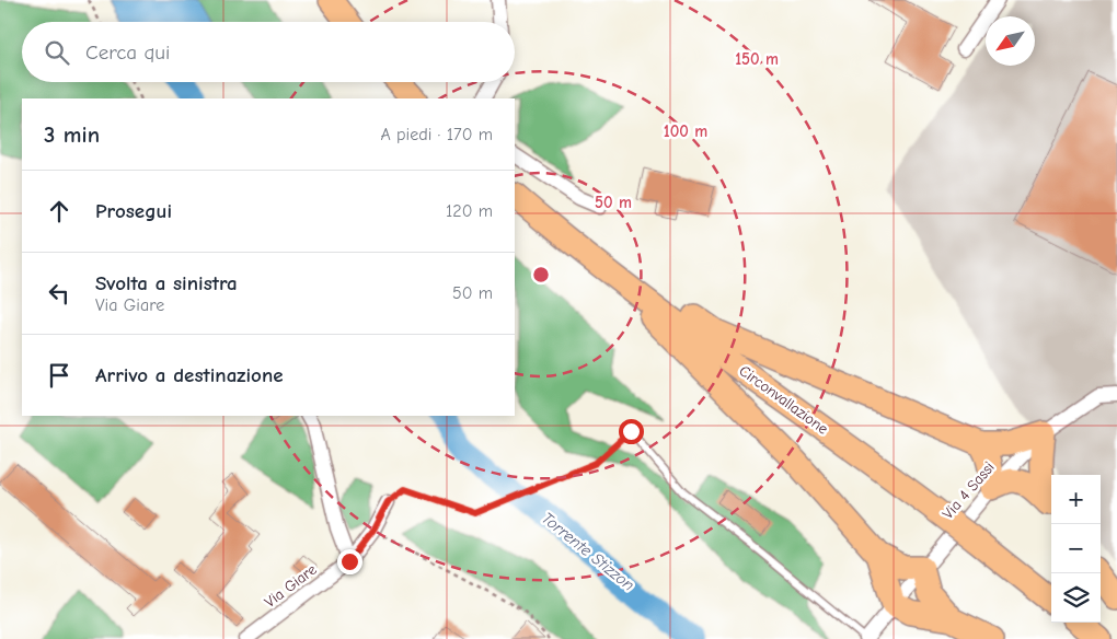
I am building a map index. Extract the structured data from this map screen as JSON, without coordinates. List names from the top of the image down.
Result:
{
  "streets": {
    "highway": ["Circonvallazione"],
    "street": ["Via 4 Sassi", "Via Giare"]
  },
  "water": ["Torrente Stizzon"],
  "north": "bottom left",
  "page": {
    "search": "Cerca qui",
    "heading": ["3 min", "A piedi · 170 m"],
    "list": [
      ["Prosegui", "120 m"],
      ["Svolta a sinistra", "Via Giare", "50 m"],
      "Arrivo a destinazione"
    ],
    "map_buttons": ["+", "−"]
  },
  "rings": ["150 m", "100 m", "50 m"]
}
